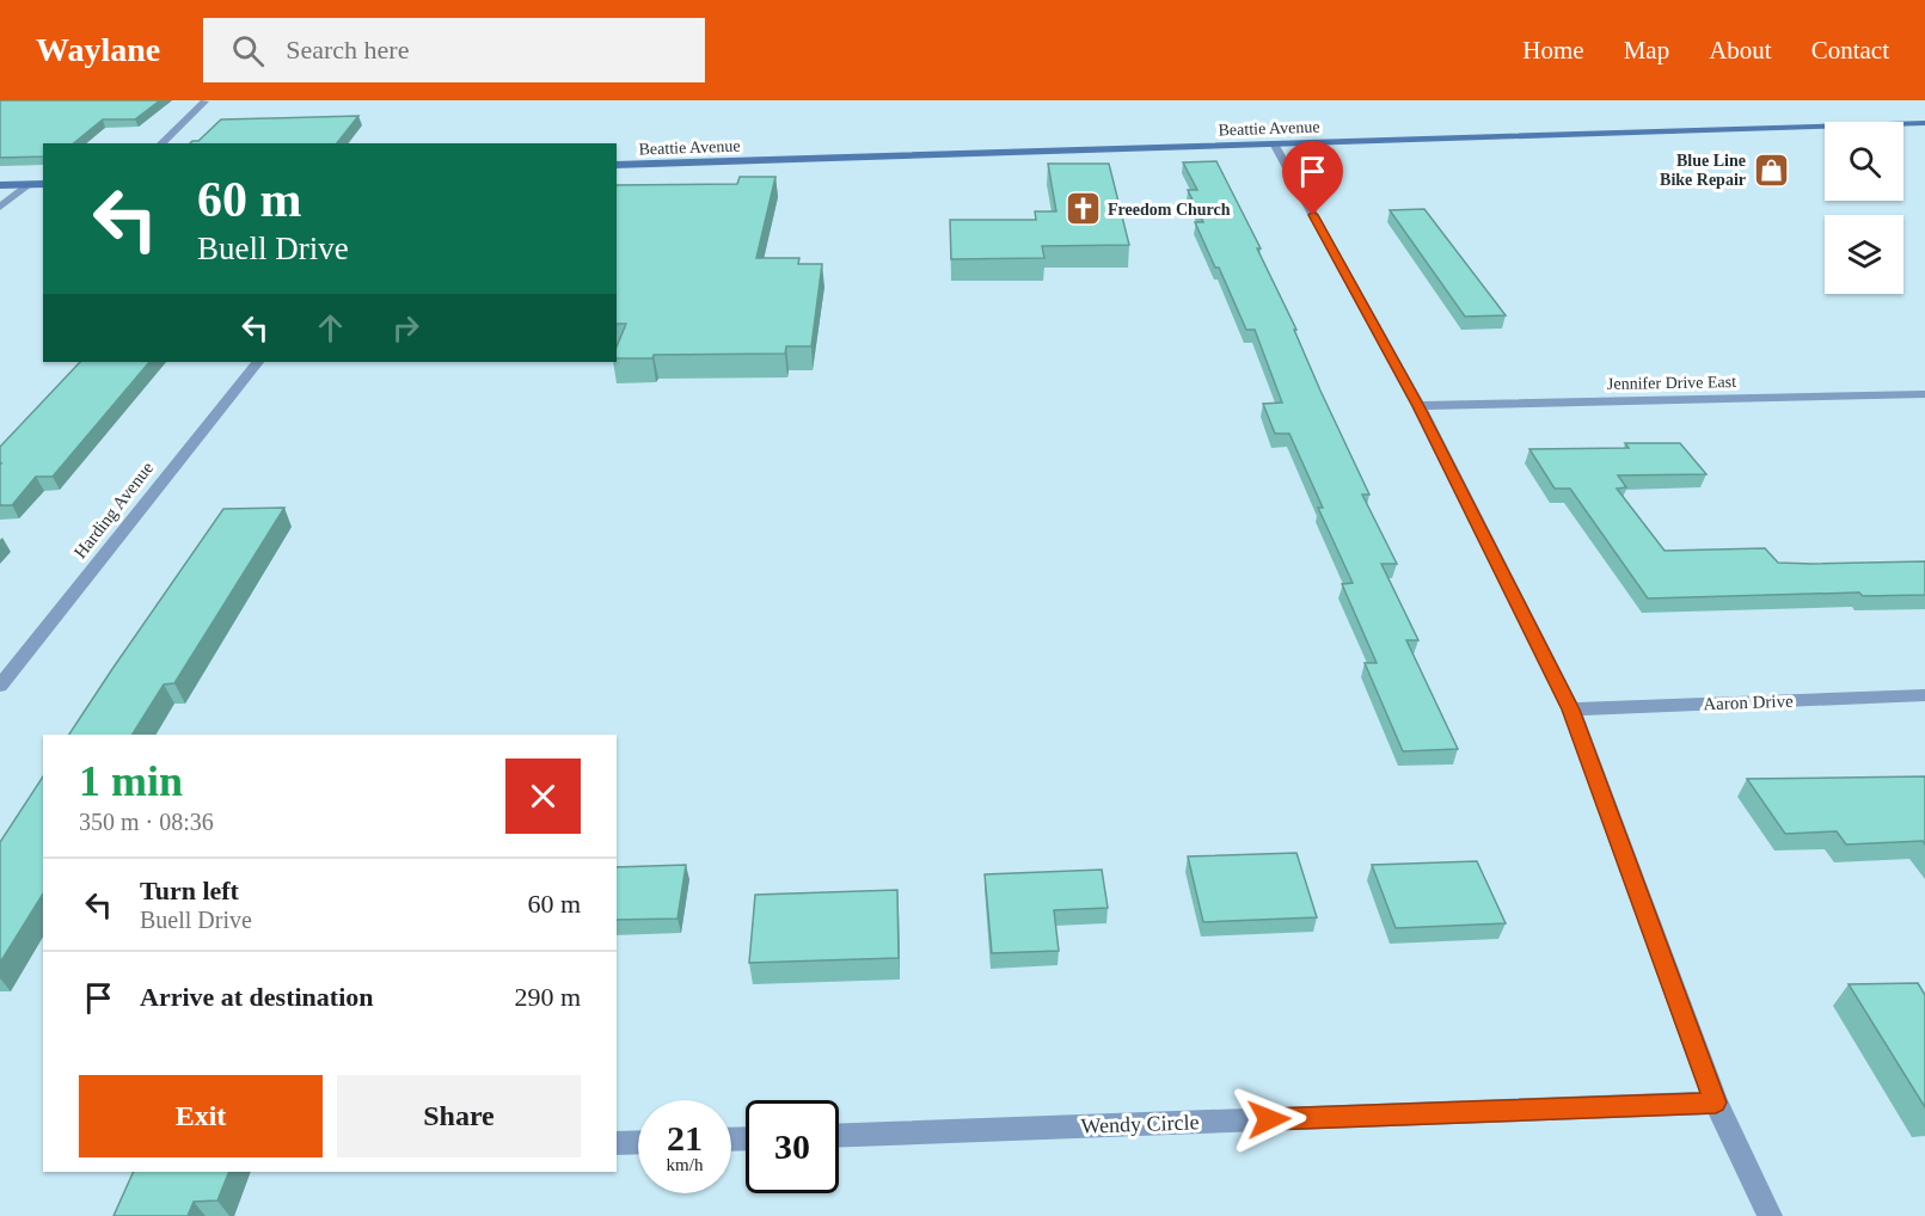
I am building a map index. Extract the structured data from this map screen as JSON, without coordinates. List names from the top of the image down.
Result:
{
  "streets": {
    "street": [
      "Beattie Avenue",
      "Jennifer Drive East",
      "Harding Avenue",
      "Aaron Drive",
      "Wendy Circle"
    ]
  },
  "places": {
    "shop": ["Blue Line Bike Repair"],
    "church": ["Freedom Church"]
  },
  "page": {
    "header": "Waylane",
    "search": "Search here",
    "nav": [
      "Home",
      "Map",
      "About",
      "Contact"
    ],
    "turn": ["60 m", "Buell Drive"],
    "heading": ["1 min", "350 m · 08:36"],
    "list": [
      {
        "name": "Turn left",
        "note": "Buell Drive",
        "value": "60 m"
      },
      {
        "name": "Arrive at destination",
        "value": "290 m"
      }
    ],
    "buttons": ["Exit", "Share"],
    "speed": "21 km/h",
    "limit": "30"
  }
}
